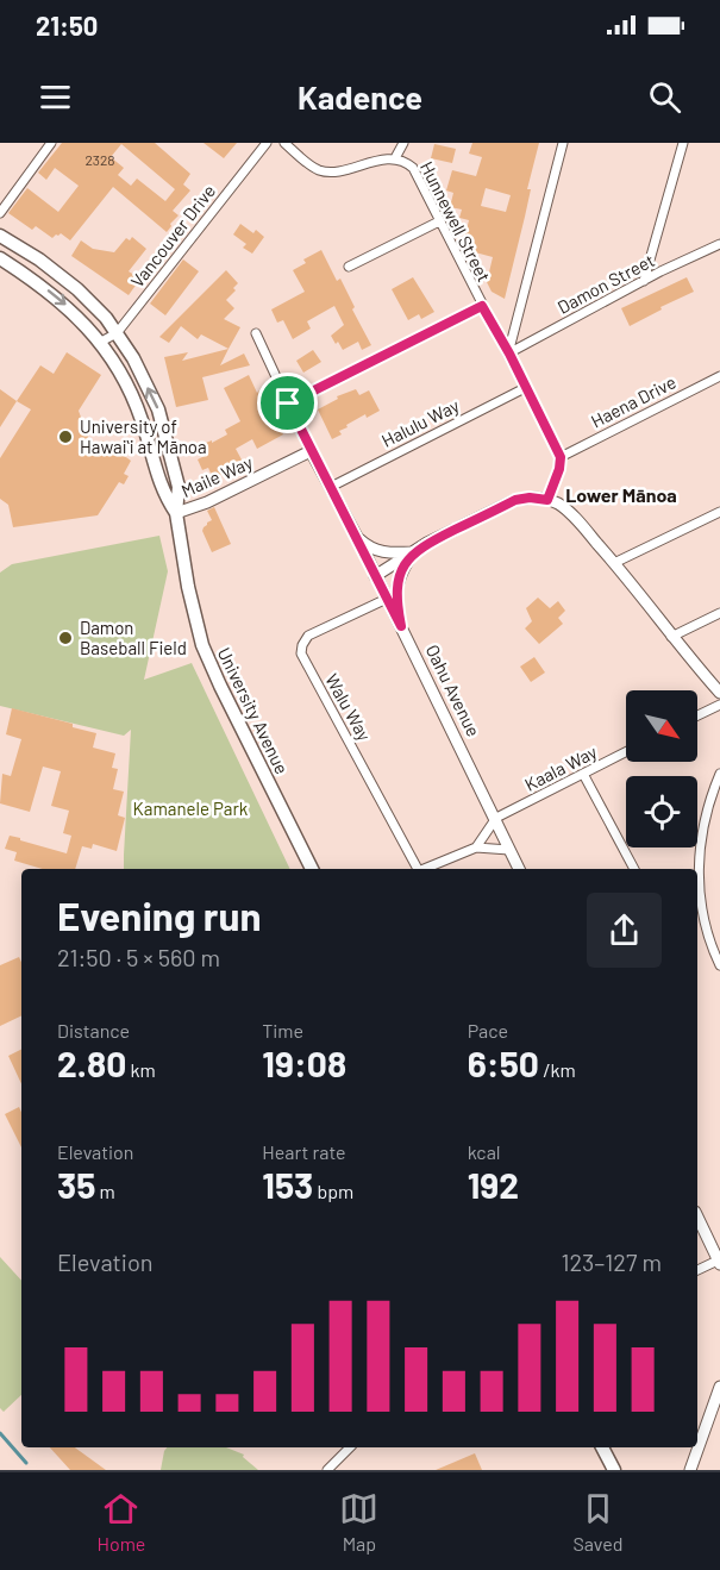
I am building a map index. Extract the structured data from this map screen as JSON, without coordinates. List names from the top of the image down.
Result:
{
  "streets": {
    "main road": ["University Avenue"],
    "street": [
      "Hunnewell Street",
      "Vancouver Drive",
      "Damon Street",
      "Haena Drive",
      "Halulu Way",
      "Maile Way",
      "Oahu Avenue",
      "Walu Way",
      "Kaala Way"
    ]
  },
  "crossings": [
    ["Hunnewell Street", "Damon Street"],
    ["Hunnewell Street", "Haena Drive"],
    ["Hunnewell Street", "Halulu Way"],
    ["Vancouver Drive", "University Avenue"],
    ["Halulu Way", "Oahu Avenue"],
    ["Maile Way", "Oahu Avenue"],
    ["Maile Way", "University Avenue"],
    ["Oahu Avenue", "Walu Way"],
    ["Oahu Avenue", "Kaala Way"]
  ],
  "districts": ["Lower Mānoa"],
  "parks": ["Kamanele Park"],
  "places": ["University of Hawaiʻi at Mānoa", "Damon Baseball Field"],
  "house_numbers": ["2328"],
  "north": "bottom right",
  "page": {
    "status": "21:50",
    "header": "Kadence",
    "heading": ["Evening run", "21:50 · 5 × 560 m"],
    "stats": [
      ["Distance", "2.80 km"],
      ["Time", "19:08"],
      ["Pace", "6:50 /km"],
      ["Elevation", "35 m"],
      ["Heart rate", "153 bpm"],
      ["kcal", "192"]
    ],
    "chart": ["Elevation", "123–127 m"],
    "tabs": ["Home", "Map", "Saved"]
  }
}
